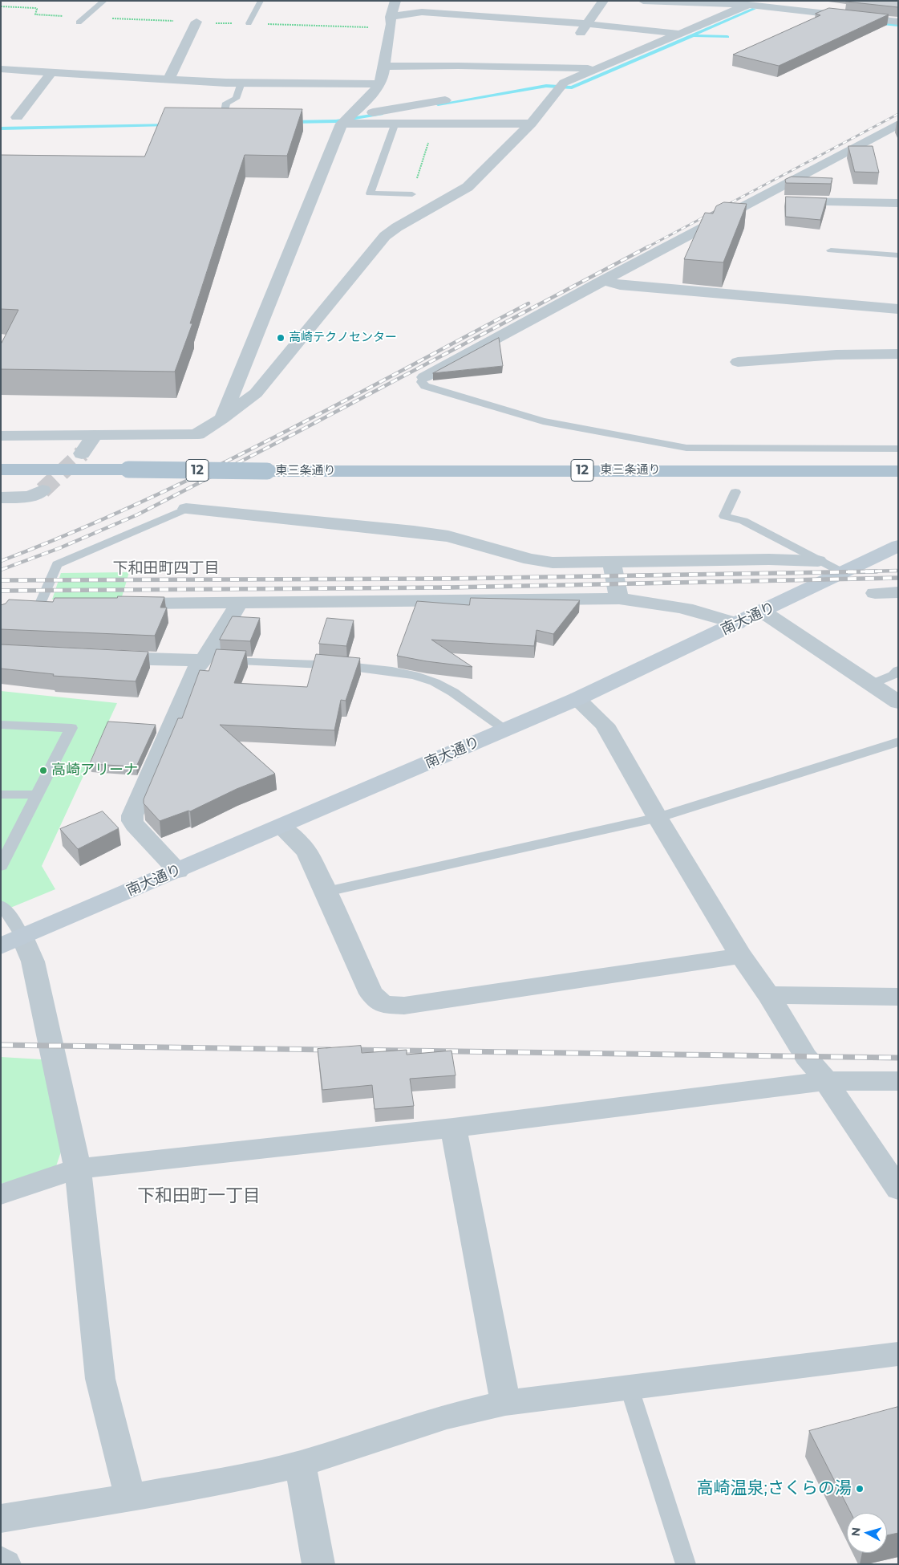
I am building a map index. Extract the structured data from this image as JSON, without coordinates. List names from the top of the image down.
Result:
{
  "streets": {
    "main road": ["12", "東三条通り", "南大通り"]
  },
  "districts": ["下和田町四丁目", "下和田町一丁目"],
  "places": ["高崎テクノセンター", "高崎アリーナ", "高崎温泉;さくらの湯"],
  "north": "left"
}
